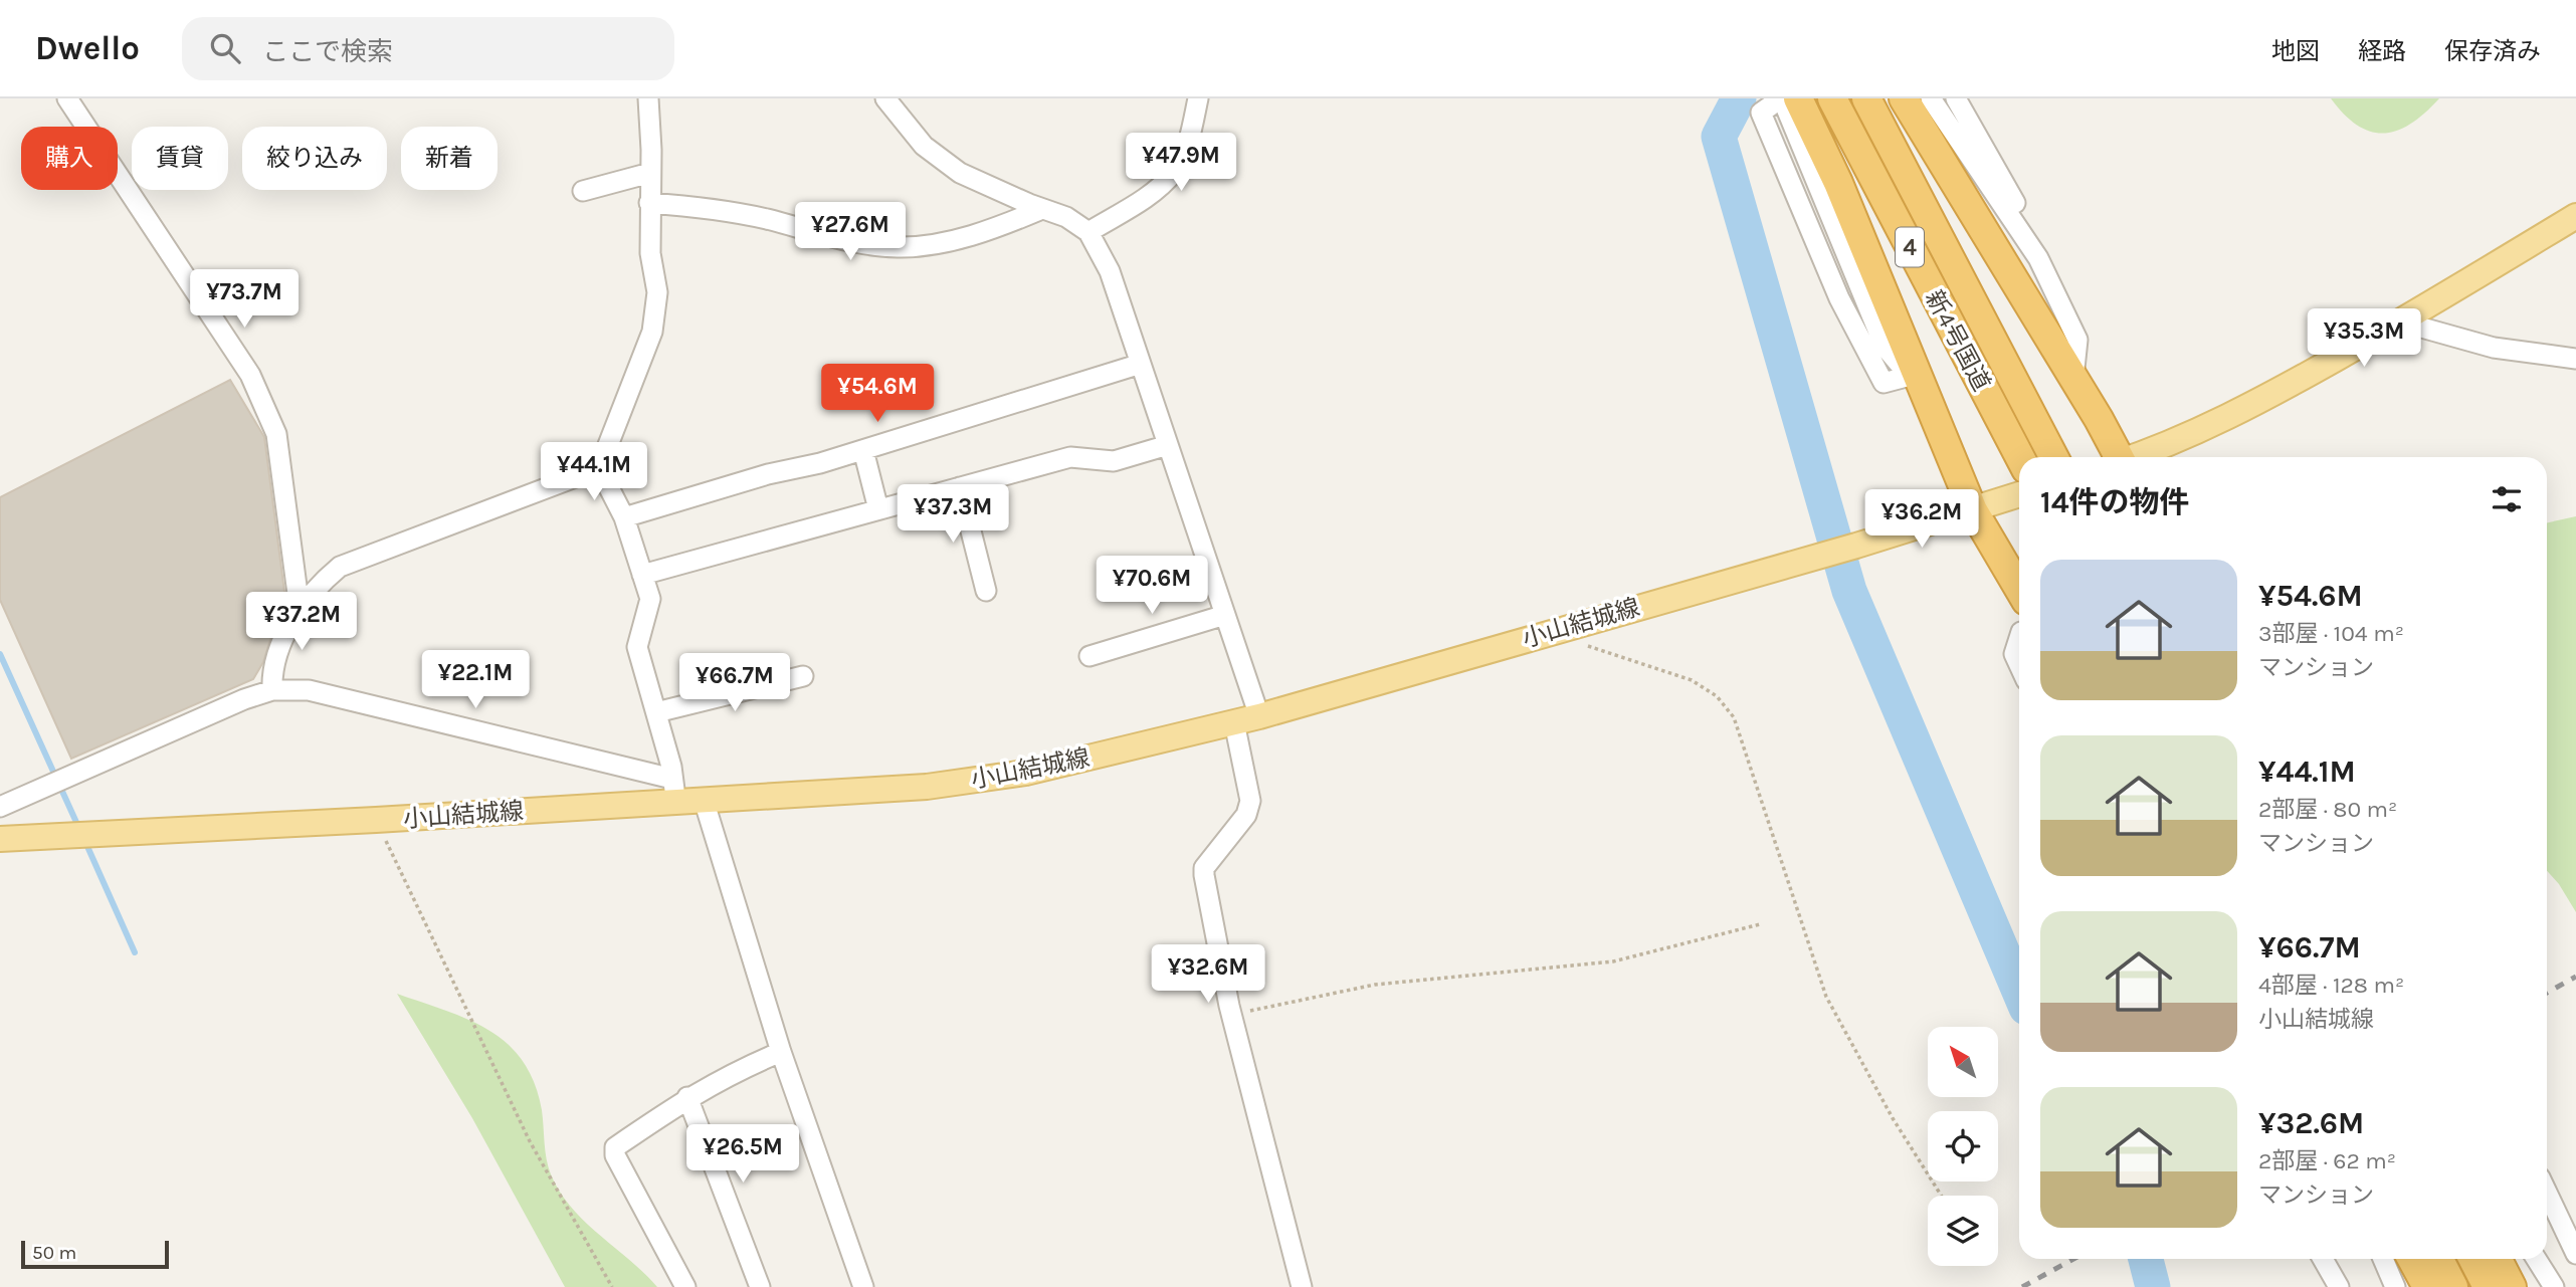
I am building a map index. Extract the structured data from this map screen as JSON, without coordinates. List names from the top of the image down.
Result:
{
  "streets": {
    "highway": ["4", "新4号国道"],
    "main road": ["小山結城線"]
  },
  "scale_bar": "50 m",
  "north": "top left",
  "page": {
    "header": "Dwello",
    "search": "ここで検索",
    "nav": ["地図", "経路", "保存済み"],
    "chip": [
      "購入",
      "賃貸",
      "絞り込み",
      "新着"
    ],
    "price": [
      "¥47.9M",
      "¥27.6M",
      "¥73.7M",
      "¥35.3M",
      "¥54.6M",
      "¥44.1M",
      "¥37.3M",
      "¥36.2M",
      "¥70.6M",
      "¥37.2M",
      "¥22.1M",
      "¥66.7M",
      "¥32.6M",
      "¥26.5M"
    ],
    "heading": "14件の物件",
    "list": [
      {
        "name": "¥54.6M",
        "note": "3部屋 · 104 m² · マンション"
      },
      {
        "name": "¥44.1M",
        "note": "2部屋 · 80 m² · マンション"
      },
      {
        "name": "¥66.7M",
        "note": "4部屋 · 128 m² · 小山結城線"
      },
      {
        "name": "¥32.6M",
        "note": "2部屋 · 62 m² · マンション"
      }
    ],
    "scale": "50 m"
  }
}
